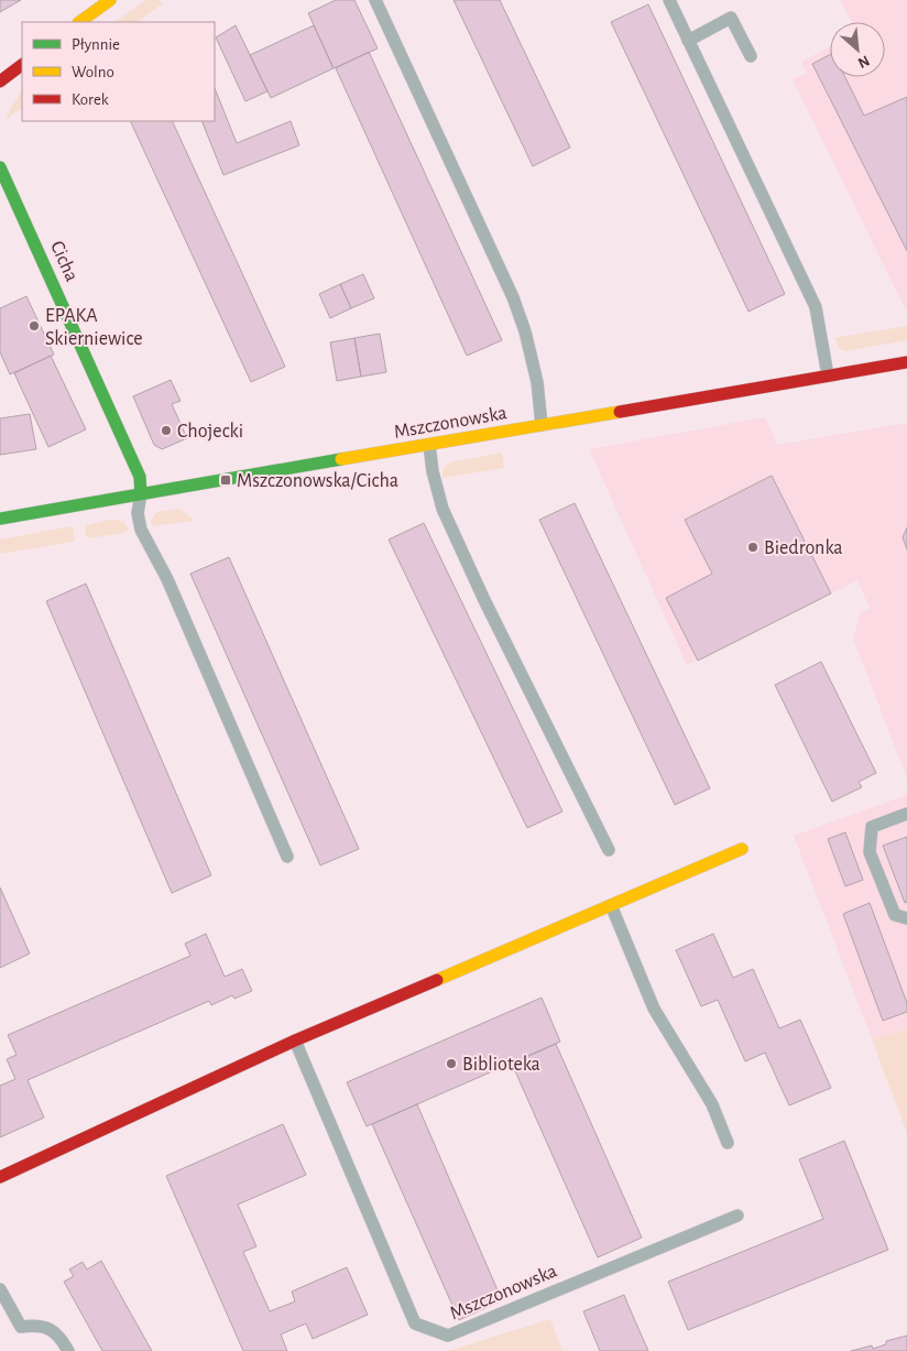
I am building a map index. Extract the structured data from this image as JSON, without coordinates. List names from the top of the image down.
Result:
{
  "streets": {
    "street": ["Cicha", "Mszczonowska"]
  },
  "crossings": [
    ["Cicha", "Mszczonowska"]
  ],
  "places": {
    "other": [
      "EPAKA Skierniewice",
      "Chojecki",
      "Biedronka",
      "Biblioteka"
    ],
    "transit": ["Mszczonowska/Cicha"]
  },
  "legend": ["Płynnie", "Wolno", "Korek"],
  "north": "bottom right"
}
